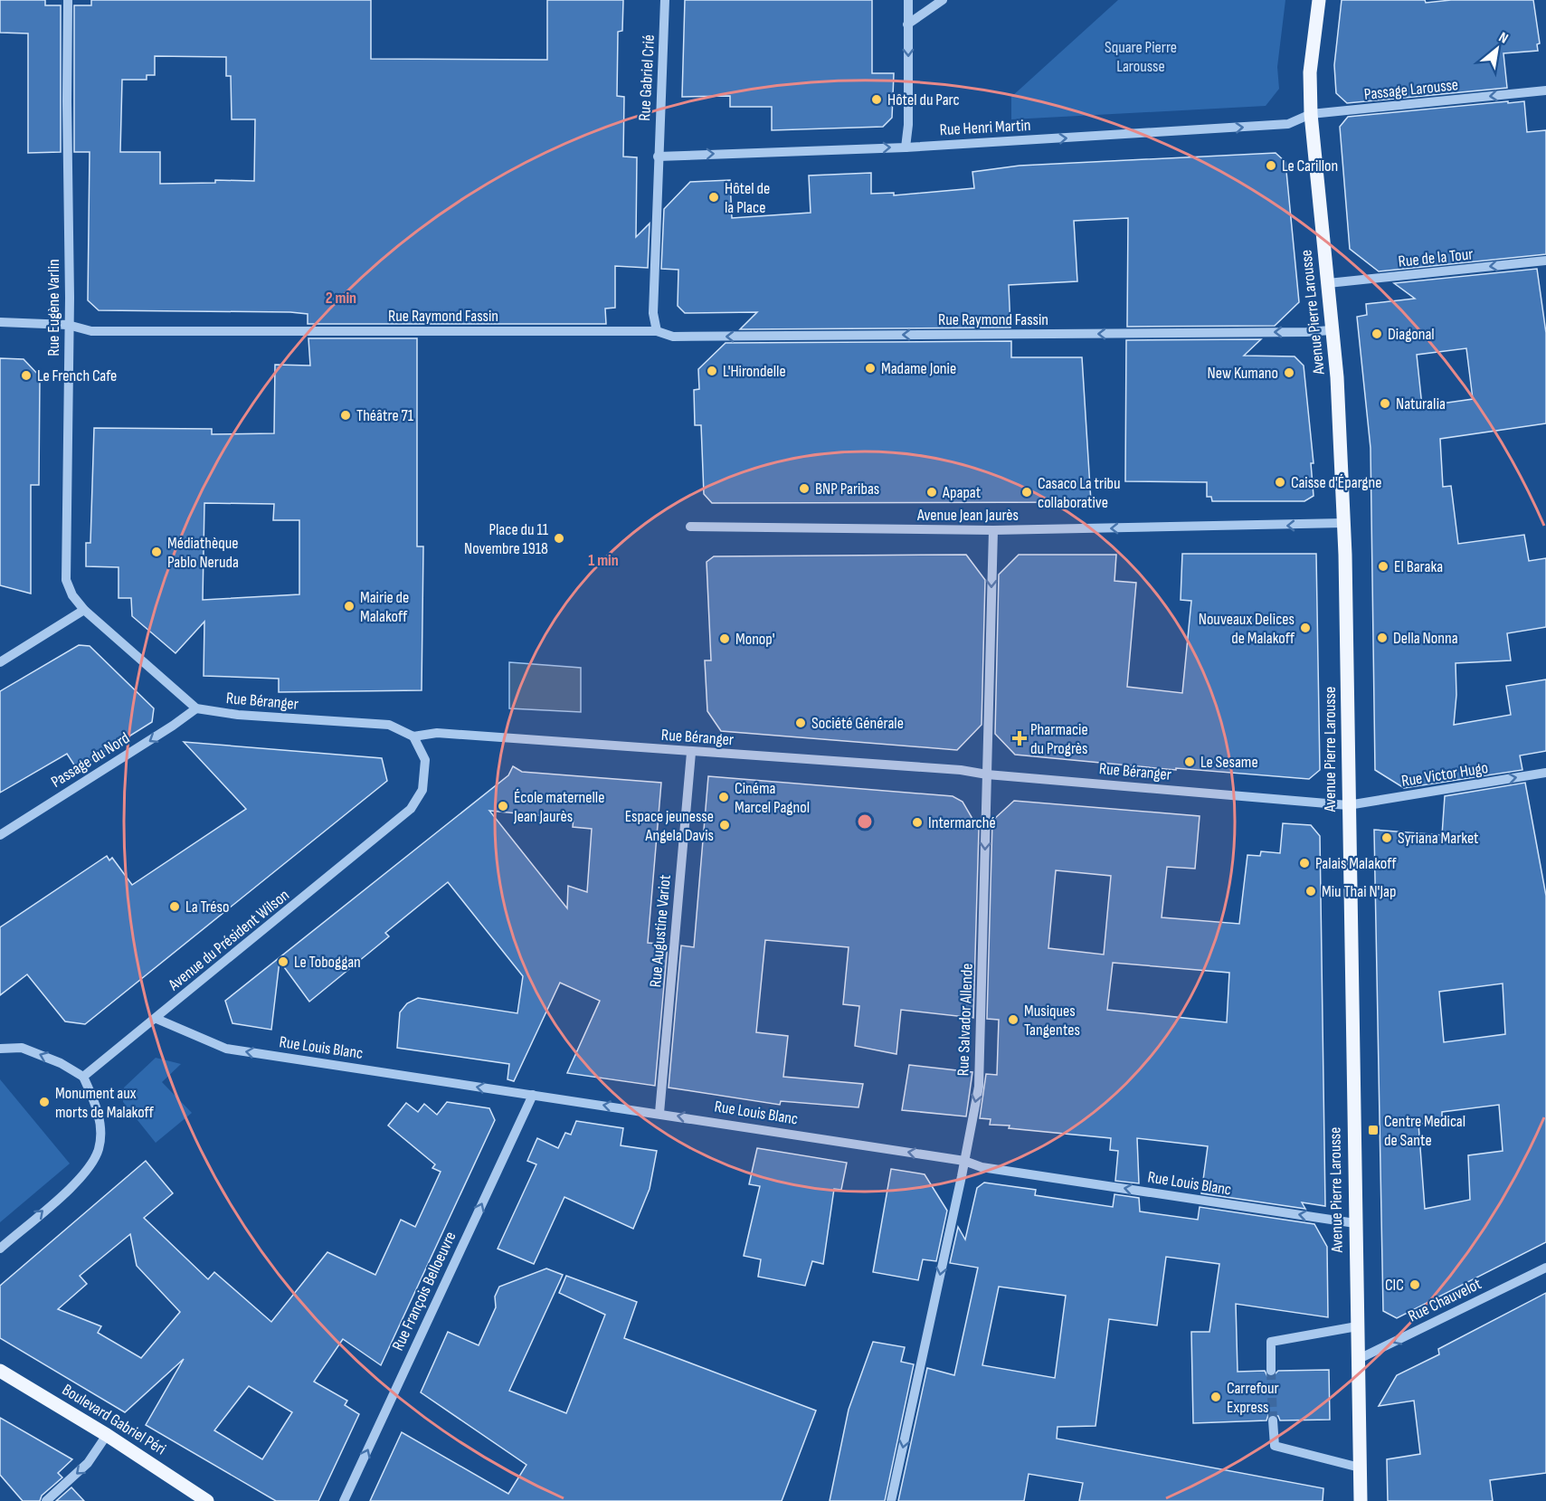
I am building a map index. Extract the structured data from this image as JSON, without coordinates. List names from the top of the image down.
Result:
{
  "streets": {
    "main road": ["Avenue Pierre Larousse", "Boulevard Gabriel Péri"],
    "street": [
      "Rue Gabriel Crié",
      "Passage Larousse",
      "Rue Henri Martin",
      "Rue de la Tour",
      "Rue Eugène Varlin",
      "Rue Raymond Fassin",
      "Avenue Jean Jaurès",
      "Rue Béranger",
      "Passage du Nord",
      "Rue Victor Hugo",
      "Rue Augustine Variot",
      "Avenue du Président Wilson",
      "Rue Salvador Allende",
      "Rue Louis Blanc",
      "Rue François Belloeuvre",
      "Rue Chauvelot"
    ]
  },
  "crossings": [
    ["Rue Gabriel Crié", "Rue Henri Martin"],
    ["Passage Larousse", "Rue Henri Martin"],
    ["Passage Larousse", "Avenue Pierre Larousse"],
    ["Rue Henri Martin", "Avenue Pierre Larousse"],
    ["Rue de la Tour", "Avenue Pierre Larousse"],
    ["Rue Eugène Varlin", "Rue Raymond Fassin"],
    ["Avenue Pierre Larousse", "Rue Raymond Fassin"],
    ["Avenue Pierre Larousse", "Avenue Jean Jaurès"],
    ["Avenue Pierre Larousse", "Rue Béranger"],
    ["Avenue Pierre Larousse", "Rue Victor Hugo"],
    ["Avenue Pierre Larousse", "Rue Louis Blanc"],
    ["Avenue Pierre Larousse", "Rue Chauvelot"],
    ["Avenue Jean Jaurès", "Rue Salvador Allende"],
    ["Rue Béranger", "Passage du Nord"],
    ["Rue Béranger", "Rue Victor Hugo"],
    ["Rue Béranger", "Rue Augustine Variot"],
    ["Rue Béranger", "Avenue du Président Wilson"],
    ["Rue Béranger", "Rue Salvador Allende"],
    ["Rue Augustine Variot", "Rue Louis Blanc"],
    ["Avenue du Président Wilson", "Rue Louis Blanc"],
    ["Rue Salvador Allende", "Rue Louis Blanc"],
    ["Rue Louis Blanc", "Rue François Belloeuvre"]
  ],
  "one_way": [
    "Passage Larousse",
    "Rue Henri Martin",
    "Rue de la Tour",
    "Rue Raymond Fassin",
    "Avenue Jean Jaurès",
    "Passage du Nord",
    "Rue Victor Hugo",
    "Rue Salvador Allende",
    "Rue Louis Blanc",
    "Rue François Belloeuvre",
    "Rue Chauvelot"
  ],
  "parks": ["Square Pierre Larousse"],
  "places": {
    "other": [
      "Hôtel du Parc",
      "Le Carillon",
      "Hôtel de la Place",
      "Diagonal",
      "Madame Jonie",
      "L'Hirondelle",
      "New Kumano",
      "Le French Cafe",
      "Naturalia",
      "Théâtre 71",
      "Caisse d'Épargne",
      "BNP Paribas",
      "Apapat",
      "Casaco La tribu collaborative",
      "Place du 11 Novembre 1918",
      "Médiathèque Pablo Neruda",
      "El Baraka",
      "Mairie de Malakoff",
      "Nouveaux Delices de Malakoff",
      "Della Nonna",
      "Monop'",
      "Société Générale",
      "Le Sesame",
      "Cinéma Marcel Pagnol",
      "École maternelle Jean Jaurès",
      "Intermarché",
      "Espace jeunesse Angela Davis",
      "Syriana Market",
      "Palais Malakoff",
      "Miu Thai N'Jap",
      "La Tréso",
      "Le Toboggan",
      "Musiques Tangentes",
      "Monument aux morts de Malakoff",
      "CIC",
      "Carrefour Express"
    ],
    "health": ["Pharmacie du Progrès"],
    "transit": ["Centre Medical de Sante"]
  },
  "north": "top right",
  "rings": ["2 min", "1 min"]
}
